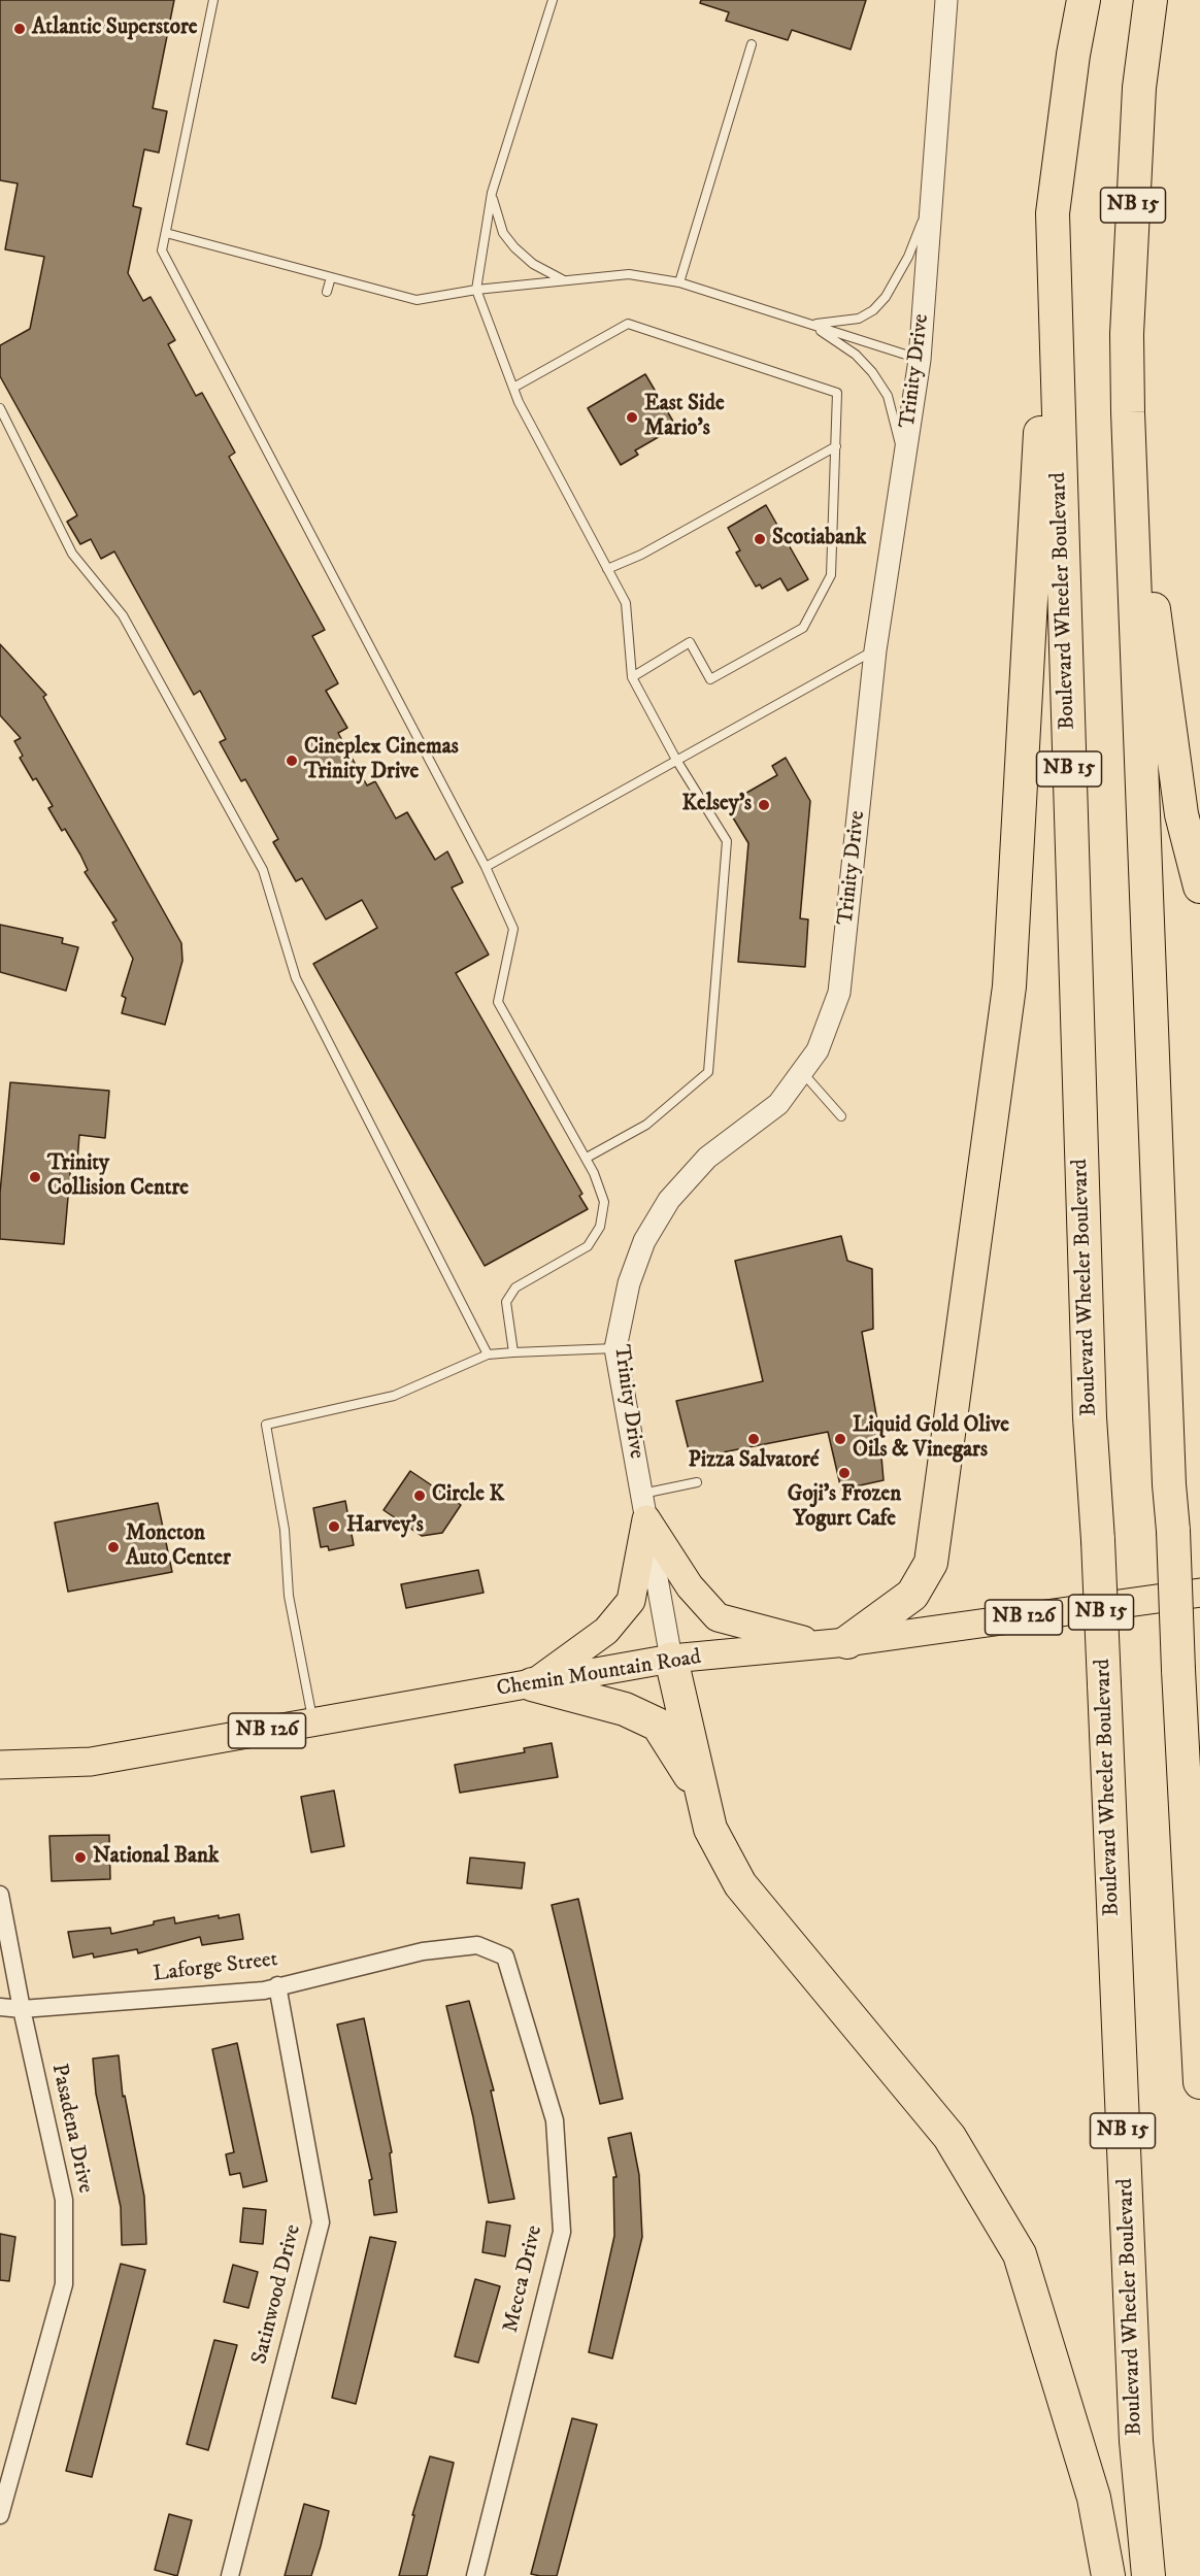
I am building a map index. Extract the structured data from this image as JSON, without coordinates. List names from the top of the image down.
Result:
{
  "streets": {
    "highway": ["NB 15", "Boulevard Wheeler Boulevard"],
    "main road": ["NB 126", "Chemin Mountain Road"],
    "street": [
      "Trinity Drive",
      "Laforge Street",
      "Pasadena Drive",
      "Mecca Drive",
      "Satinwood Drive"
    ]
  },
  "crossings": [
    ["Trinity Drive", "Chemin Mountain Road"],
    ["Laforge Street", "Pasadena Drive"],
    ["Laforge Street", "Mecca Drive"],
    ["Laforge Street", "Satinwood Drive"]
  ],
  "places": [
    "Atlantic Superstore",
    "East Side Mario's",
    "Scotiabank",
    "Cineplex Cinemas Trinity Drive",
    "Kelsey's",
    "Trinity Collision Centre",
    "Pizza Salvatoré",
    "Liquid Gold Olive Oils & Vinegars",
    "Goji's Frozen Yogurt Cafe",
    "Circle K",
    "Harvey's",
    "Moncton Auto Center",
    "National Bank"
  ]
}
